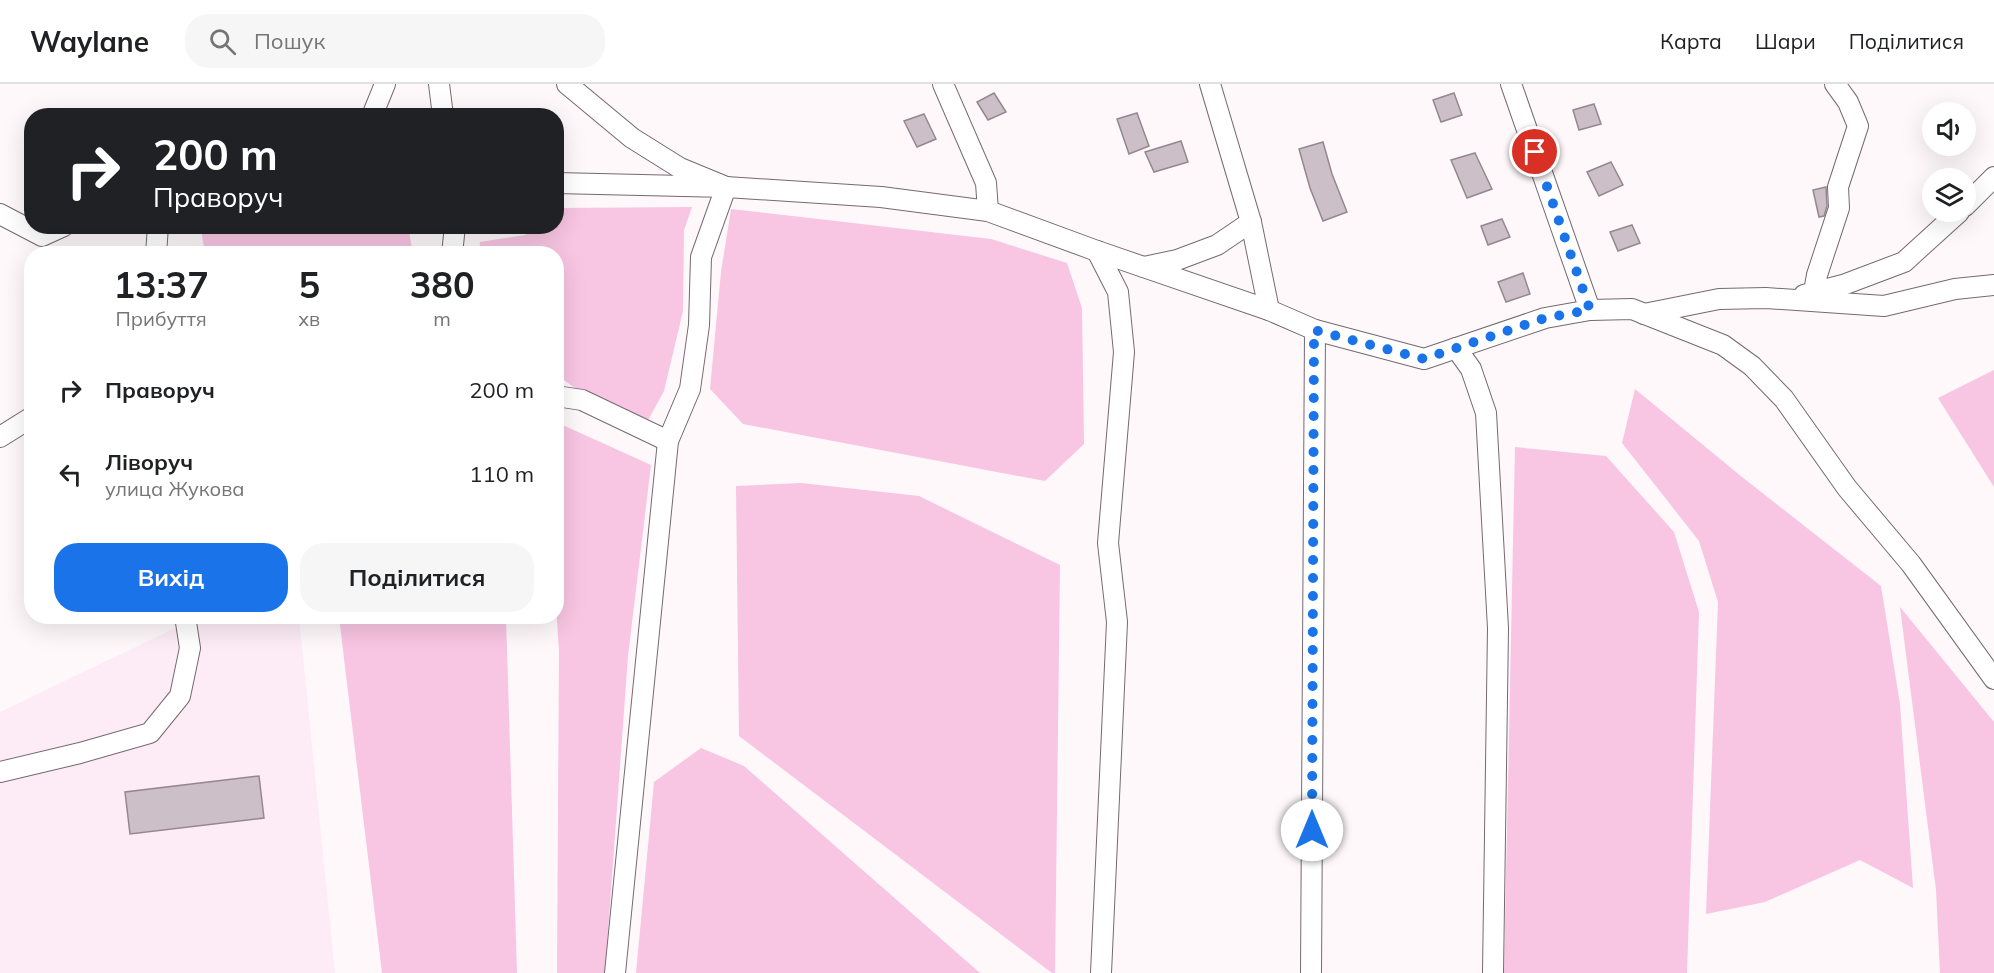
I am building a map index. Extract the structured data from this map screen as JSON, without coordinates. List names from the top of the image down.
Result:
{
  "page": {
    "header": "Waylane",
    "search": "Пошук",
    "nav": ["Карта", "Шари", "Поділитися"],
    "turn": ["200 m", "Праворуч"],
    "eta": [
      "13:37",
      "Прибуття",
      "5",
      "хв",
      "380",
      "m"
    ],
    "list": [
      {
        "name": "Праворуч",
        "value": "200 m"
      },
      {
        "name": "Ліворуч",
        "note": "улица Жукова",
        "value": "110 m"
      }
    ],
    "buttons": ["Вихід", "Поділитися"]
  }
}
